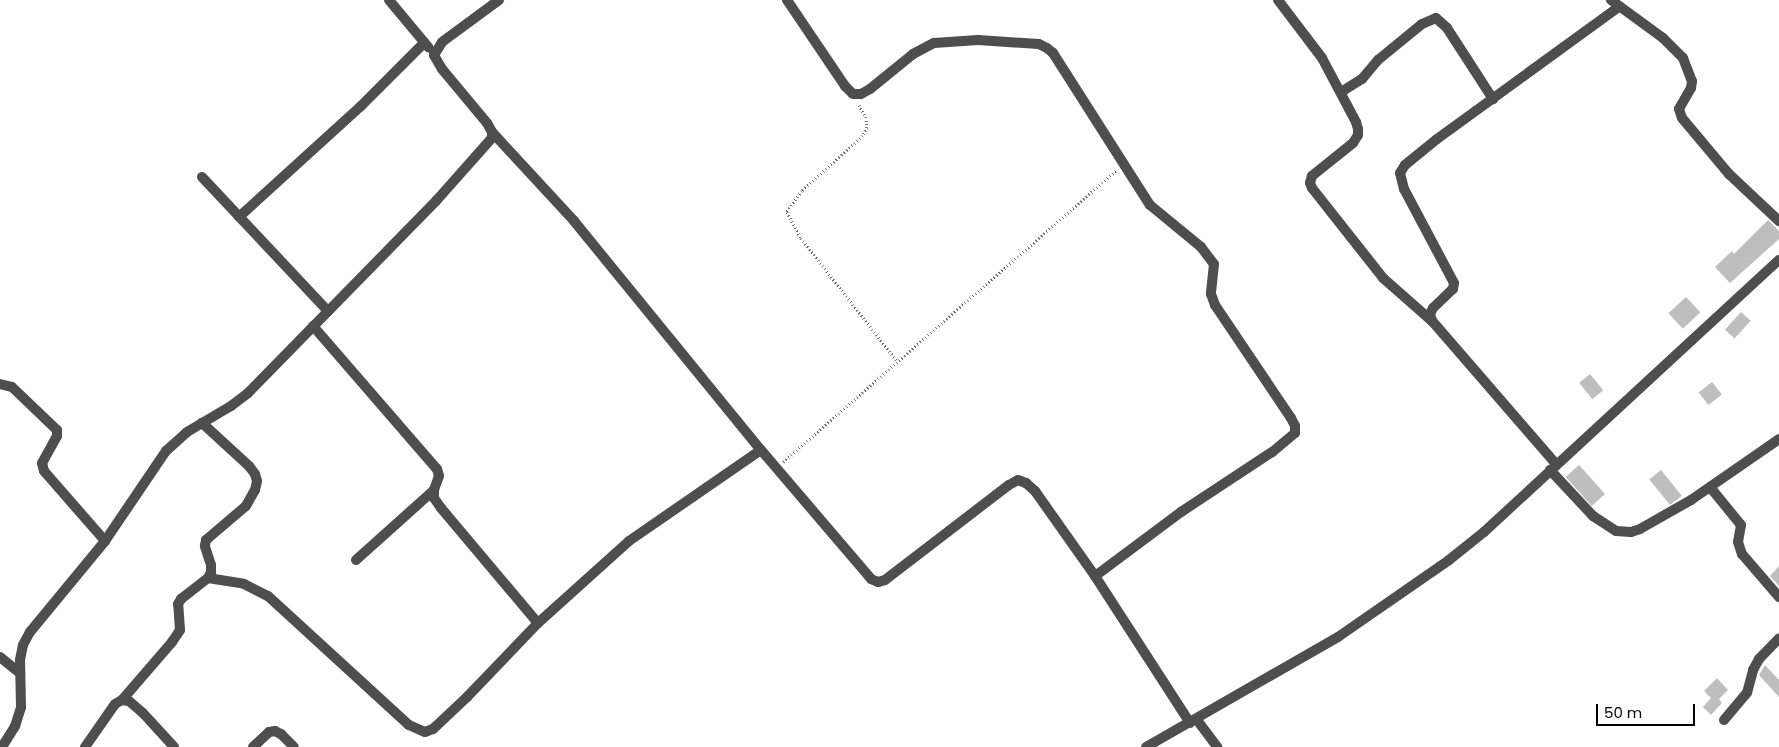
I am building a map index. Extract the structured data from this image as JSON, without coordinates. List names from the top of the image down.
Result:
{
  "scale_bar": "50 m"
}
